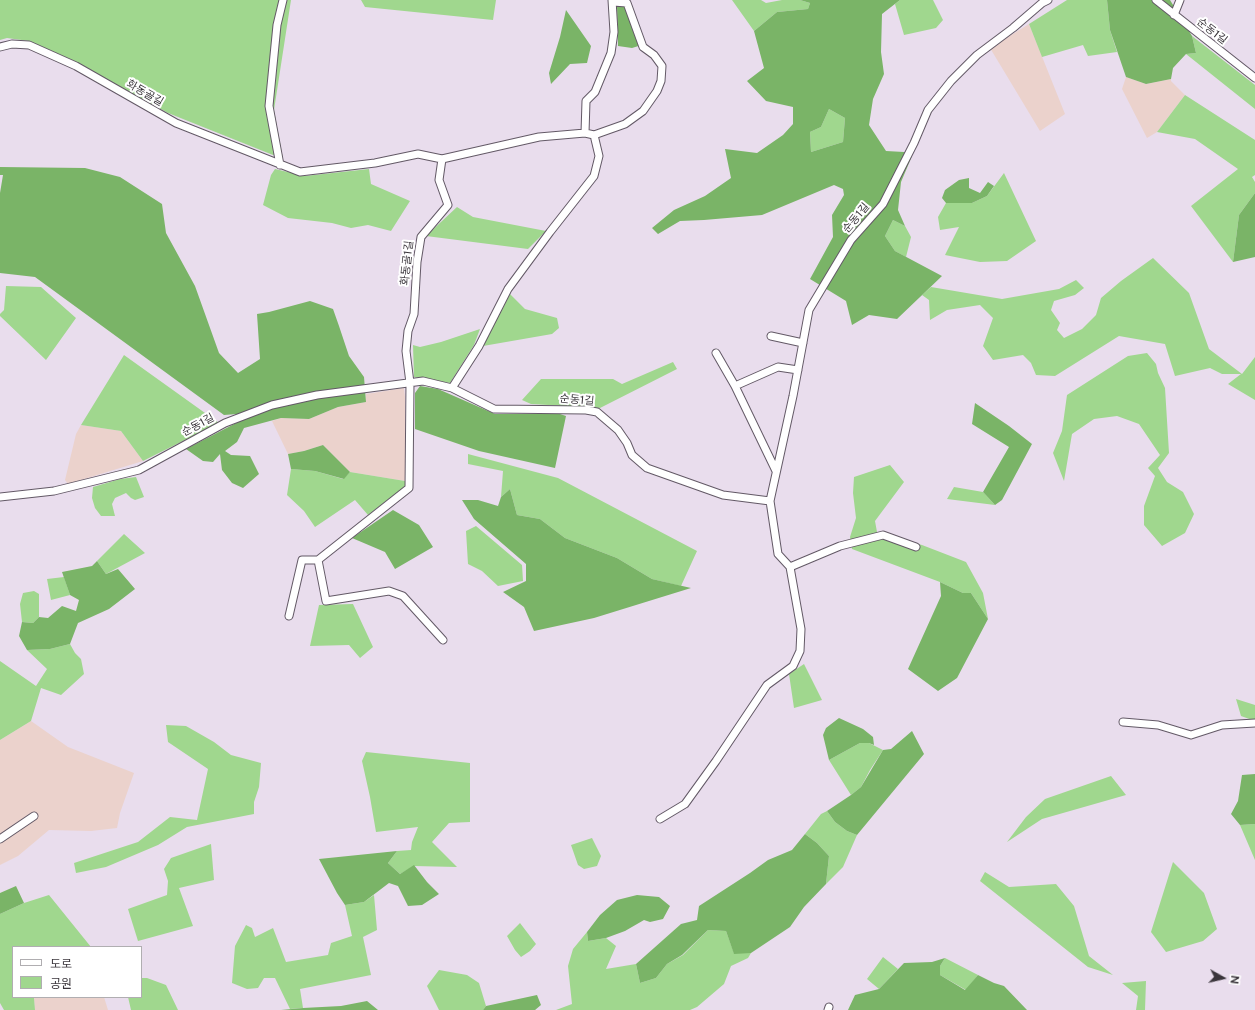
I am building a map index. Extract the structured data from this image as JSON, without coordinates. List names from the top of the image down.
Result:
{
  "streets": {
    "street": ["순동1길", "화동골길", "화동골1길"]
  },
  "crossings": [
    ["순동1길", "화동골1길"],
    ["화동골길", "화동골1길"]
  ],
  "legend": ["도로", "공원"],
  "north": "right"
}
